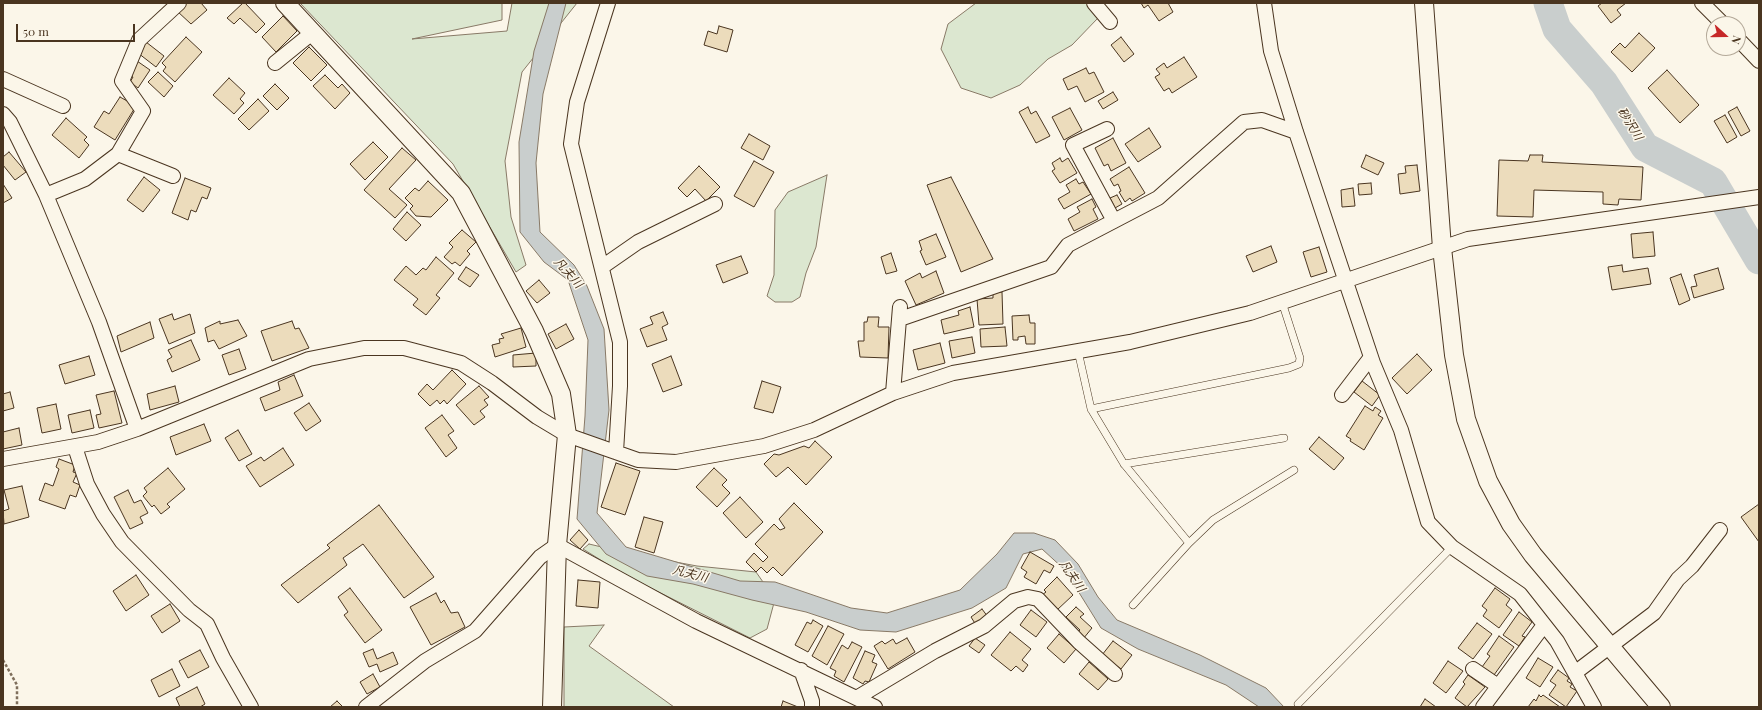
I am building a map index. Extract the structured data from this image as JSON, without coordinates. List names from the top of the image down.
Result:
{
  "water": ["砂沢川", "凡夫川"],
  "scale_bar": "50 m",
  "north": "right"
}
